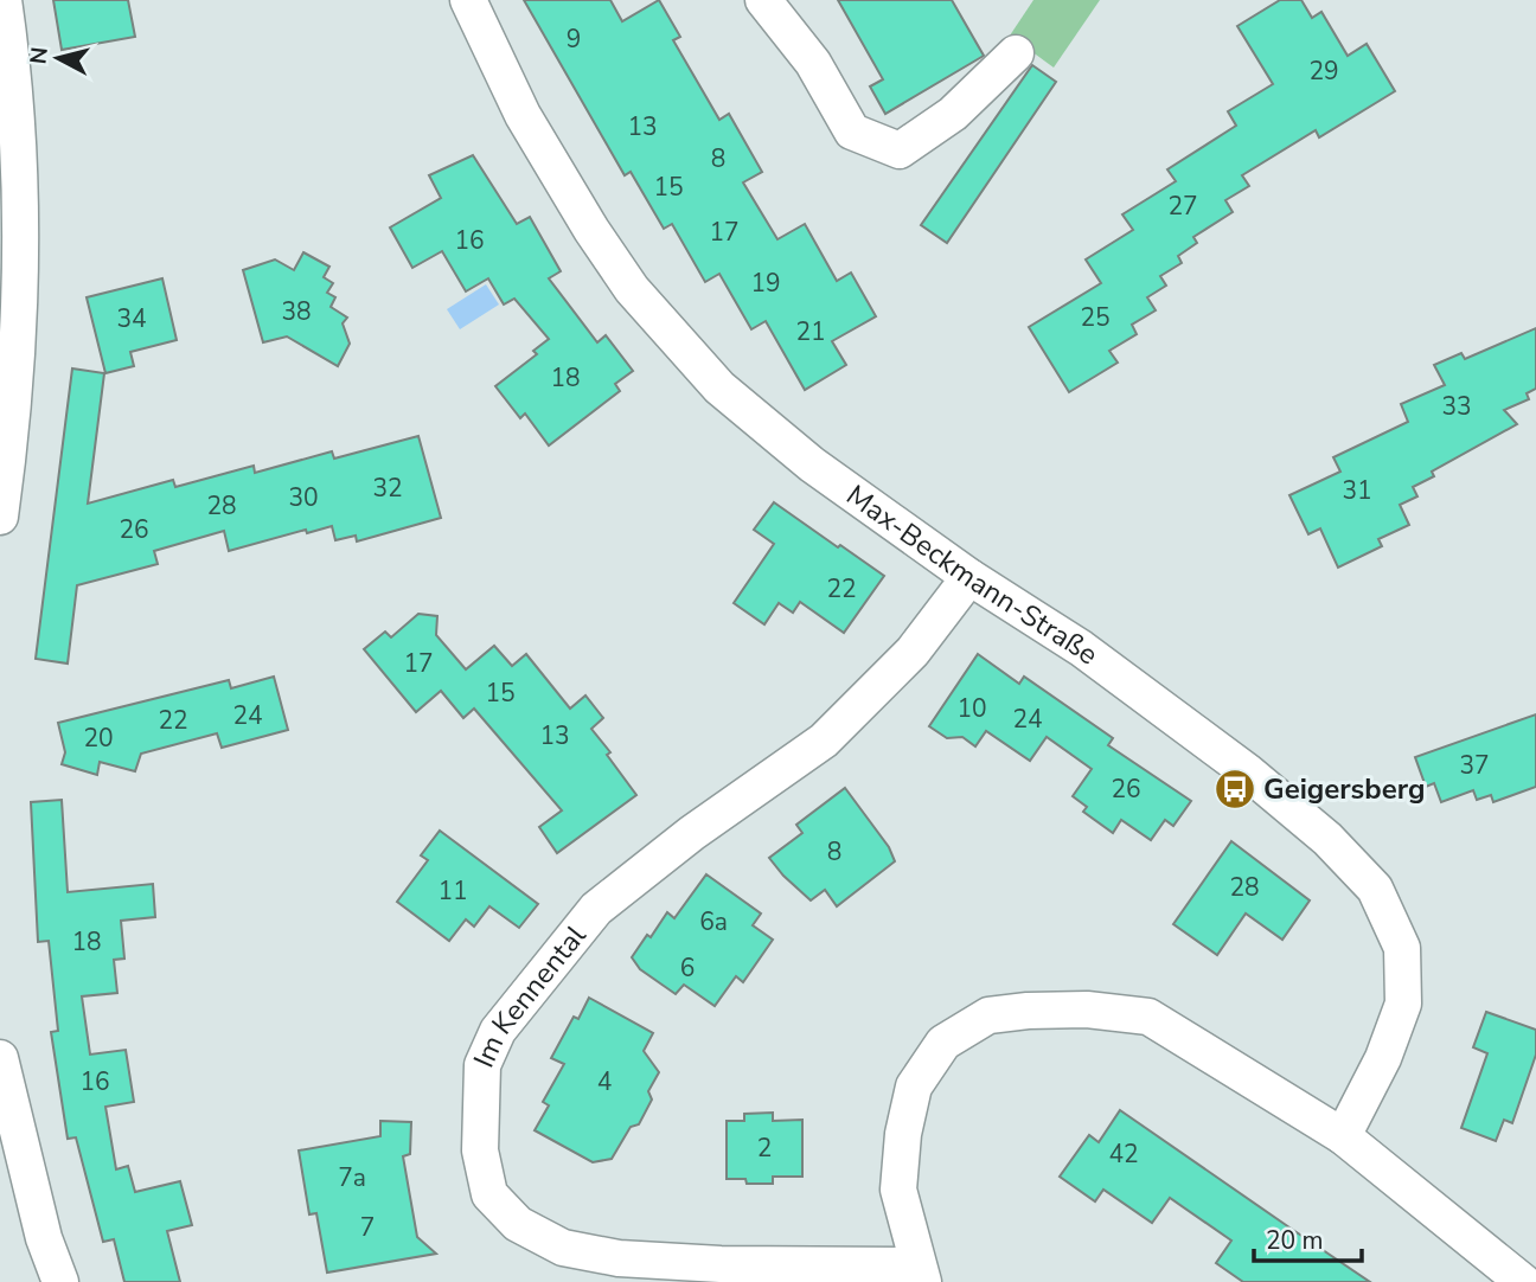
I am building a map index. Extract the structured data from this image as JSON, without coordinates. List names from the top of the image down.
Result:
{
  "streets": {
    "street": ["Max-Beckmann-Straße", "Im Kennental"]
  },
  "crossings": [
    ["Max-Beckmann-Straße", "Im Kennental"]
  ],
  "places": {
    "bus stop": ["Geigersberg"]
  },
  "house_numbers": [
    "9",
    "29",
    "13",
    "8",
    "15",
    "27",
    "17",
    "16",
    "19",
    "38",
    "25",
    "34",
    "21",
    "18",
    "33",
    "32",
    "31",
    "30",
    "28",
    "26",
    "22",
    "17",
    "15",
    "10",
    "24",
    "24",
    "22",
    "13",
    "20",
    "37",
    "26",
    "8",
    "28",
    "11",
    "6a",
    "18",
    "6",
    "16",
    "4",
    "2",
    "42",
    "7a",
    "7"
  ],
  "scale_bar": "20 m",
  "north": "left"
}
